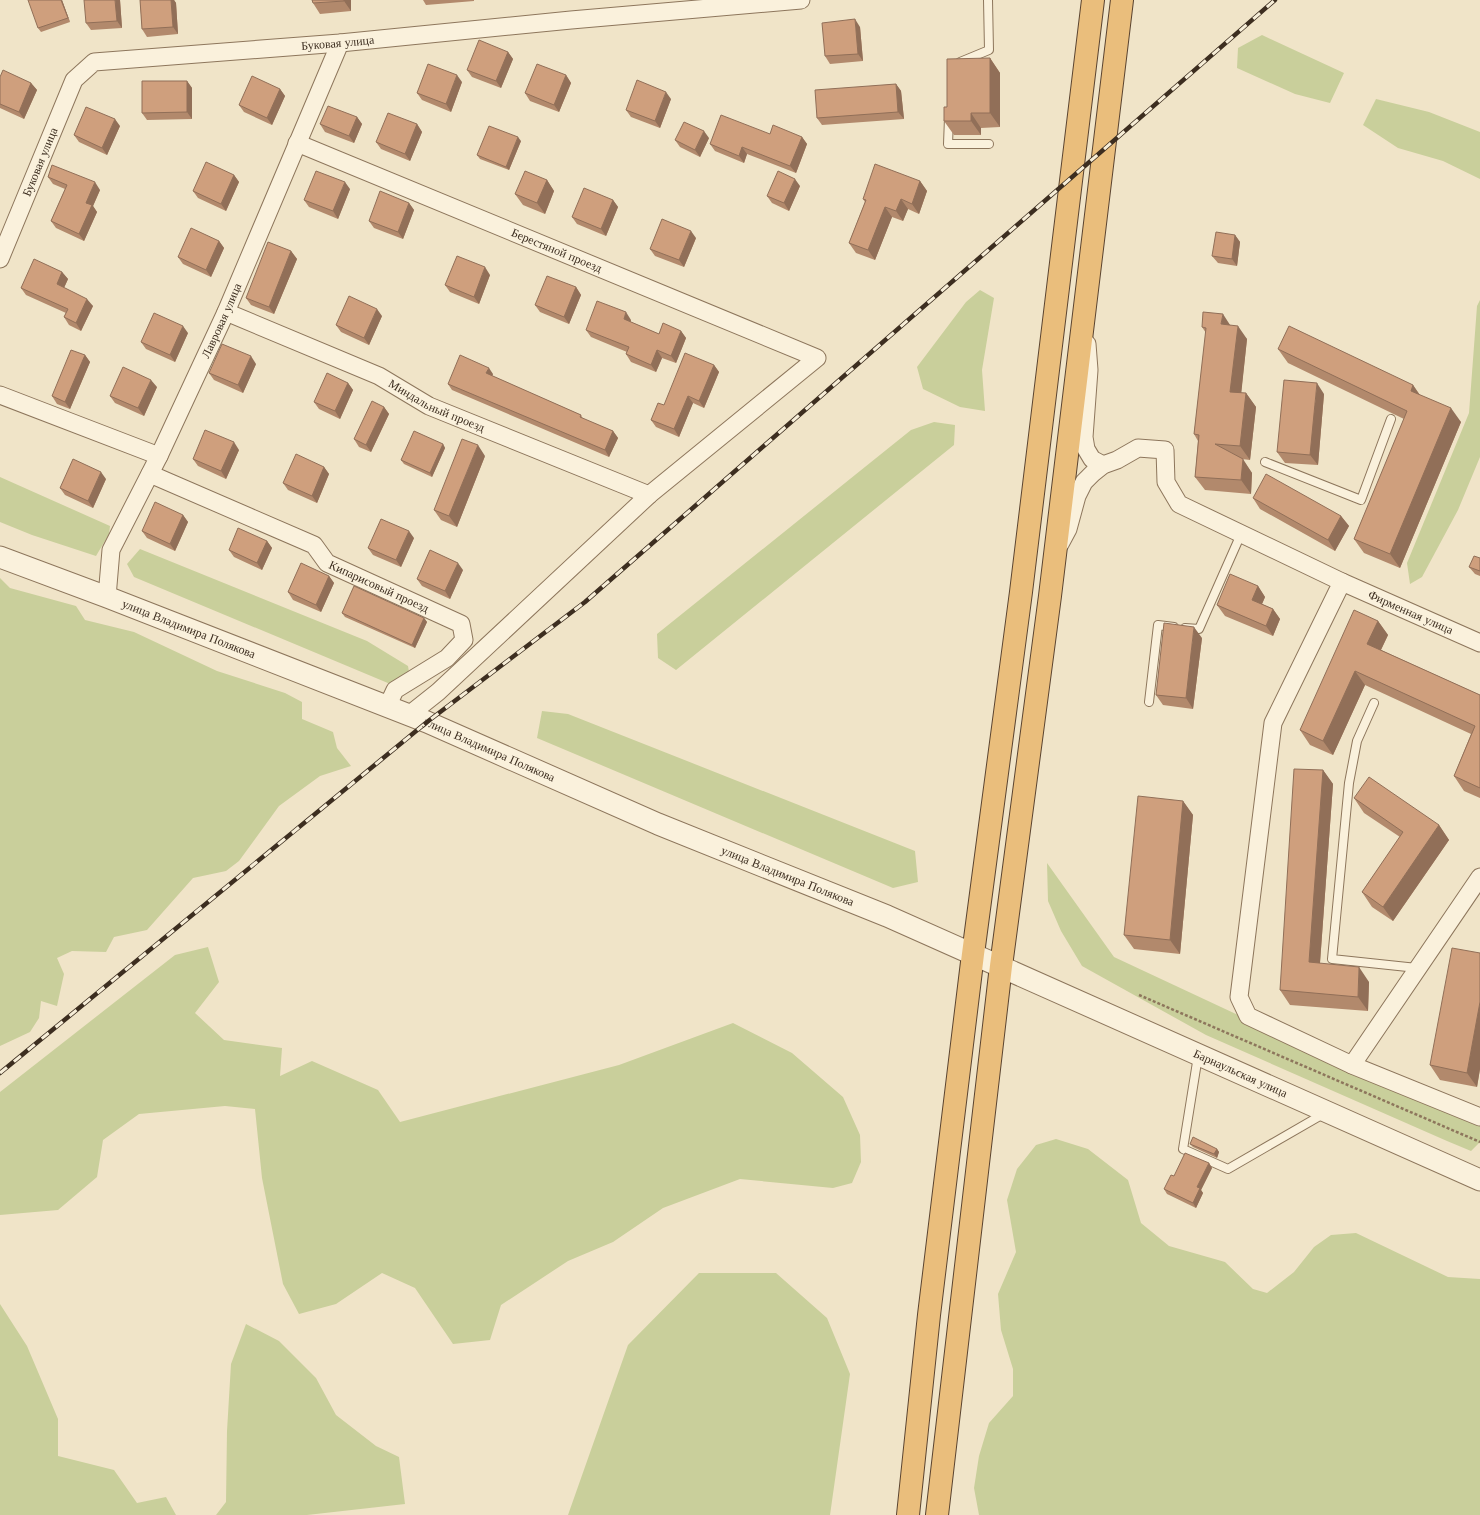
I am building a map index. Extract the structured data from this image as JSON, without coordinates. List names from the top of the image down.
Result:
{
  "streets": {
    "street": [
      "Буковая улица",
      "Берестяной проезд",
      "Лавровая улица",
      "Миндальный проезд",
      "Кипарисовый проезд",
      "Фирменная улица",
      "улица Владимира Полякова",
      "Барнаульская улица"
    ]
  },
  "crossings": [
    ["Буковая улица", "Лавровая улица"],
    ["Берестяной проезд", "Лавровая улица"],
    ["Берестяной проезд", "Миндальный проезд"],
    ["Лавровая улица", "Миндальный проезд"],
    ["Лавровая улица", "Кипарисовый проезд"],
    ["Лавровая улица", "улица Владимира Полякова"],
    ["Кипарисовый проезд", "улица Владимира Полякова"],
    ["улица Владимира Полякова", "Барнаульская улица"]
  ]
}
